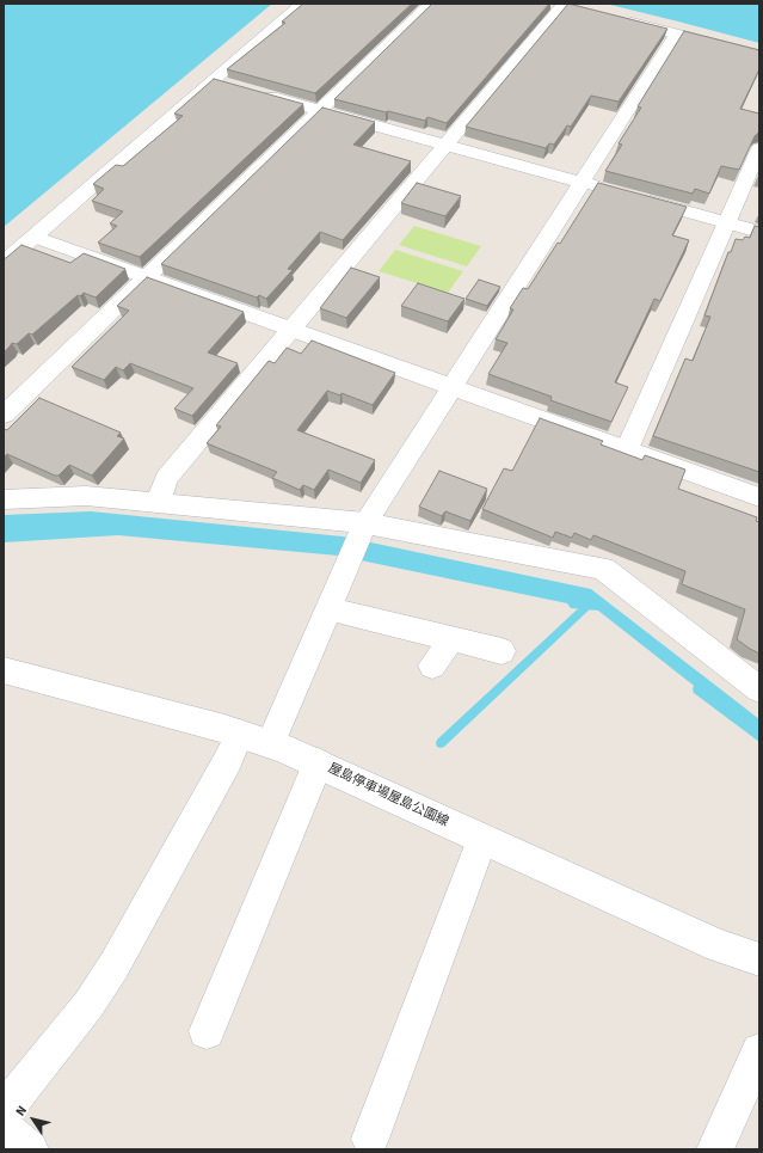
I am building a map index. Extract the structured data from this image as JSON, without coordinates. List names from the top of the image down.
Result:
{
  "streets": {
    "street": ["屋島停車場屋島公園線"]
  },
  "north": "top left"
}
